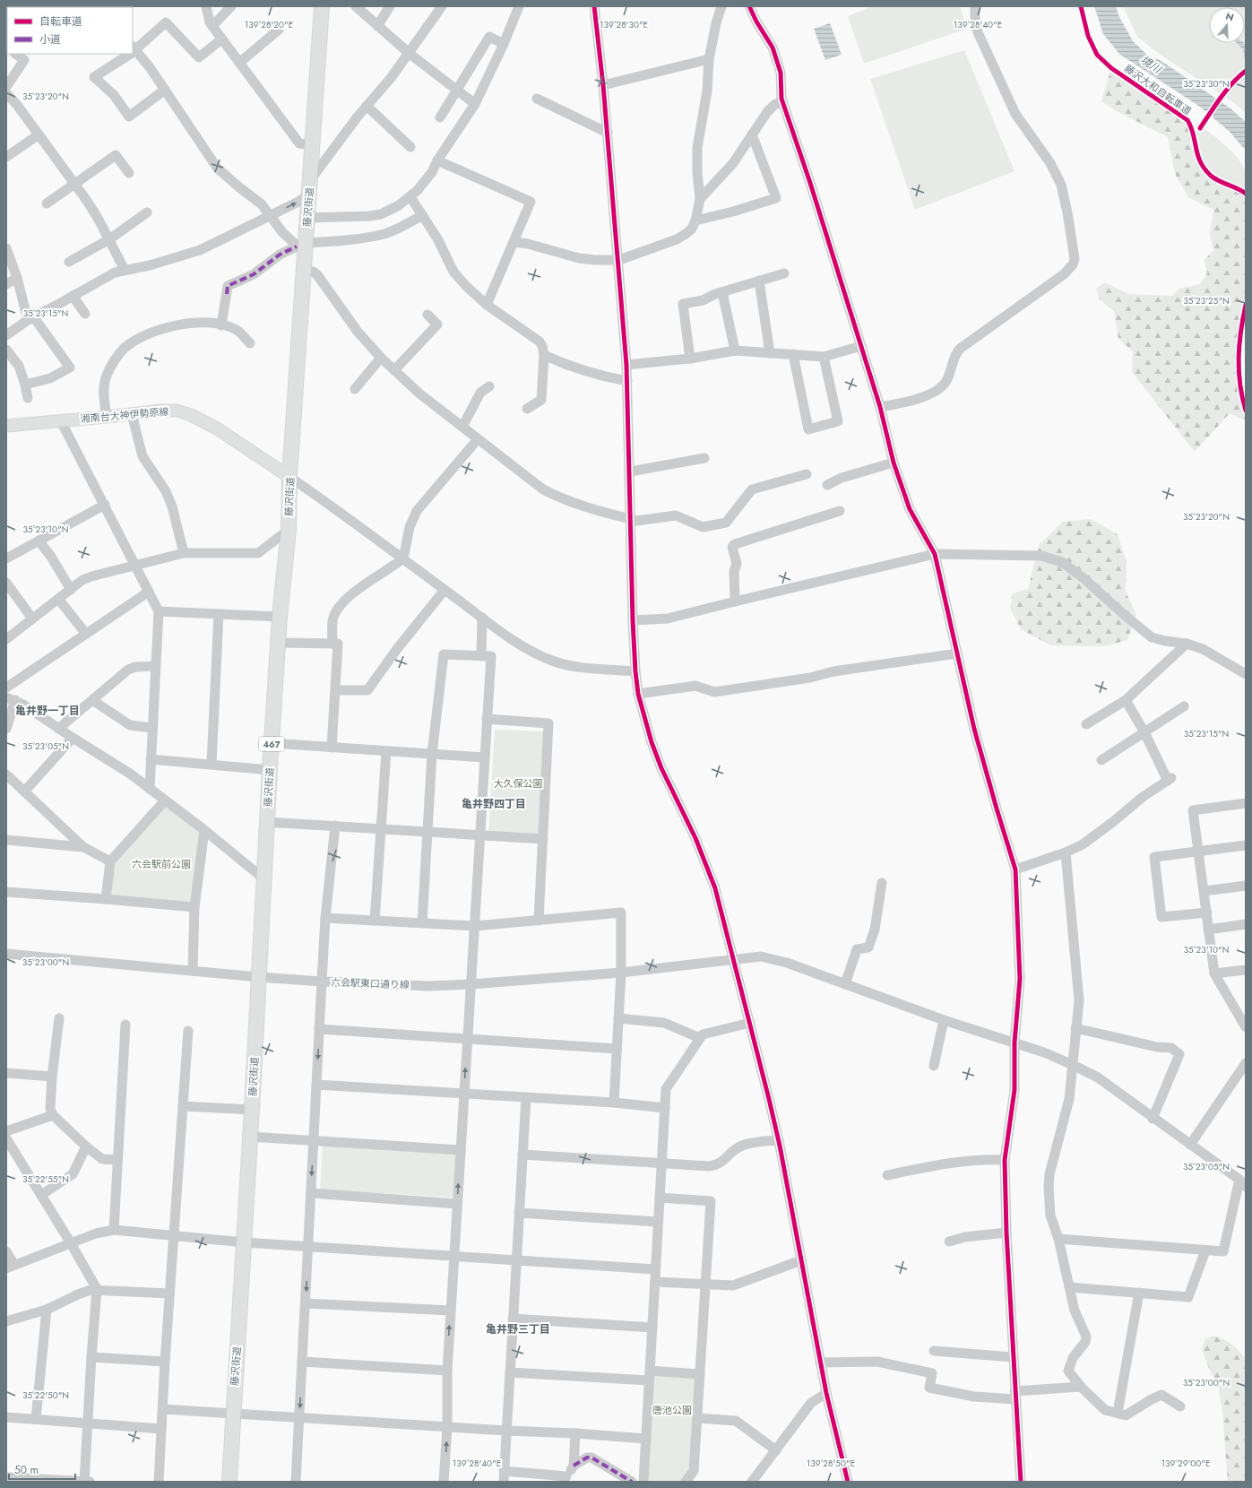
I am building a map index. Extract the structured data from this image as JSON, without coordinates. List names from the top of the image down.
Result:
{
  "streets": {
    "highway": ["藤沢街道", "467"],
    "main road": ["湘南台大神伊勢原線"],
    "street": ["六会駅東口通り線"],
    "cycle path": ["藤沢大和自転車道"]
  },
  "crossings": [
    ["藤沢街道", "湘南台大神伊勢原線"],
    ["藤沢街道", "六会駅東口通り線"]
  ],
  "districts": ["亀井野一丁目", "亀井野四丁目", "亀井野三丁目"],
  "water": ["境川"],
  "parks": ["大久保公園", "六会駅前公園", "唐池公園"],
  "legend": ["自転車道", "小道"],
  "scale_bar": "50 m",
  "north": "top",
  "coordinates": [
    "139°28'20\"E",
    "139°28'30\"E",
    "139°28'40\"E",
    "35°23'30\"N",
    "35°23'20\"N",
    "35°23'25\"N",
    "35°23'15\"N",
    "35°23'10\"N",
    "35°23'05\"N",
    "35°23'00\"N",
    "35°22'55\"N",
    "35°22'50\"N",
    "139°28'50\"E",
    "139°29'00\"E"
  ]
}
